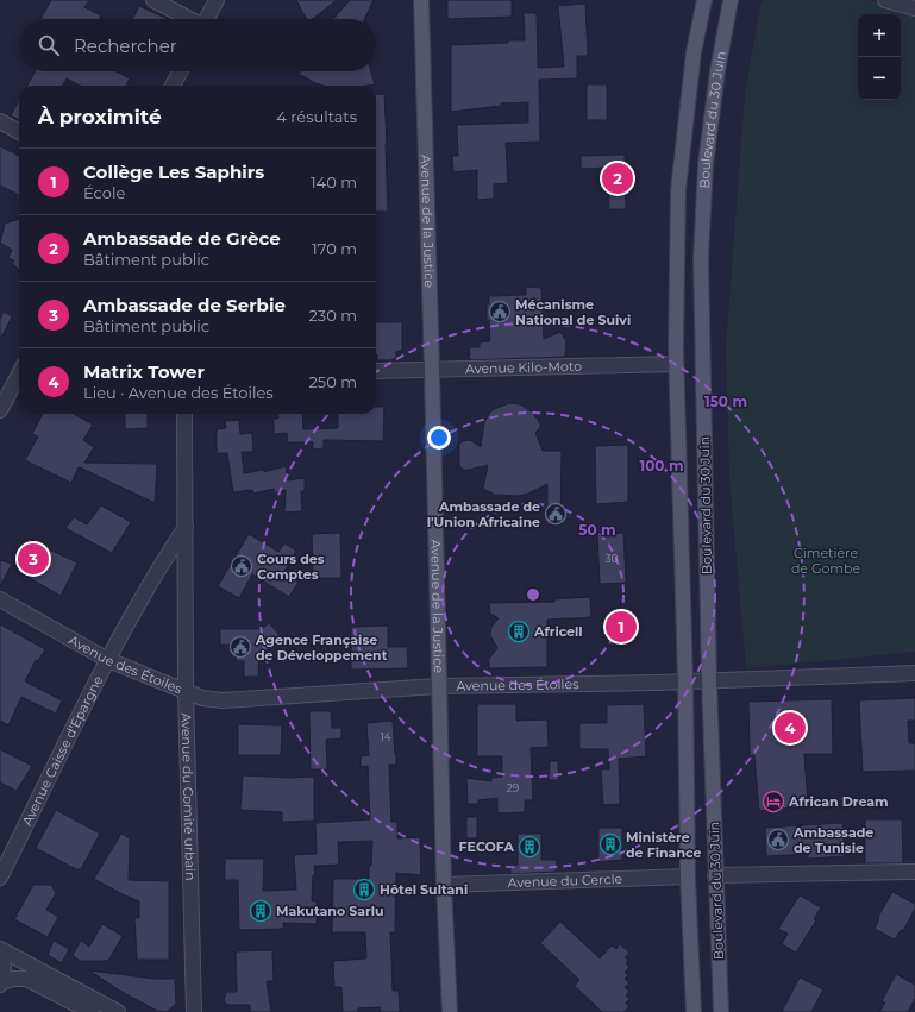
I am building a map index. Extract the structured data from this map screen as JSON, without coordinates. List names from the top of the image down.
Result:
{
  "streets": {
    "main road": ["Boulevard du 30 Juin", "Avenue de la Justice"],
    "street": [
      "Avenue Kilo-Moto",
      "Avenue des Étoiles",
      "Avenue Caisse d'Epargne",
      "Avenue du Comité urbain",
      "Avenue du Cercle"
    ]
  },
  "crossings": [
    ["Boulevard du 30 Juin", "Avenue Kilo-Moto"],
    ["Boulevard du 30 Juin", "Avenue des Étoiles"],
    ["Boulevard du 30 Juin", "Avenue du Cercle"],
    ["Avenue de la Justice", "Avenue Kilo-Moto"],
    ["Avenue de la Justice", "Avenue des Étoiles"],
    ["Avenue de la Justice", "Avenue du Cercle"],
    ["Avenue des Étoiles", "Avenue Caisse d'Epargne"],
    ["Avenue des Étoiles", "Avenue du Comité urbain"],
    ["Avenue Caisse d'Epargne", "Avenue du Comité urbain"]
  ],
  "parks": ["Cimetière de Gombe"],
  "places": {
    "public building": [
      "Mécanisme National de Suivi",
      "Ambassade de l'Union Africaine",
      "Cours des Comptes",
      "Agence Française de Développement",
      "Ambassade de Tunisie"
    ],
    "building": [
      "Africell",
      "Ministère de Finance",
      "FECOFA",
      "Hôtel Sultani",
      "Makutano Sarlu"
    ],
    "hotel": ["African Dream"]
  },
  "house_numbers": ["30", "14", "29"],
  "page": {
    "map_buttons": ["+", "−"],
    "search": "Rechercher",
    "heading": ["À proximité", "4 résultats"],
    "list": [
      {
        "mark": "1",
        "name": "Collège Les Saphirs",
        "note": "École",
        "value": "140 m"
      },
      {
        "mark": "2",
        "name": "Ambassade de Grèce",
        "note": "Bâtiment public",
        "value": "170 m"
      },
      {
        "mark": "3",
        "name": "Ambassade de Serbie",
        "note": "Bâtiment public",
        "value": "230 m"
      },
      {
        "mark": "4",
        "name": "Matrix Tower",
        "note": "Lieu · Avenue des Étoiles",
        "value": "250 m"
      }
    ],
    "pins": [
      "2",
      "3",
      "1",
      "4"
    ]
  },
  "rings": ["150 m", "100 m", "50 m"]
}
